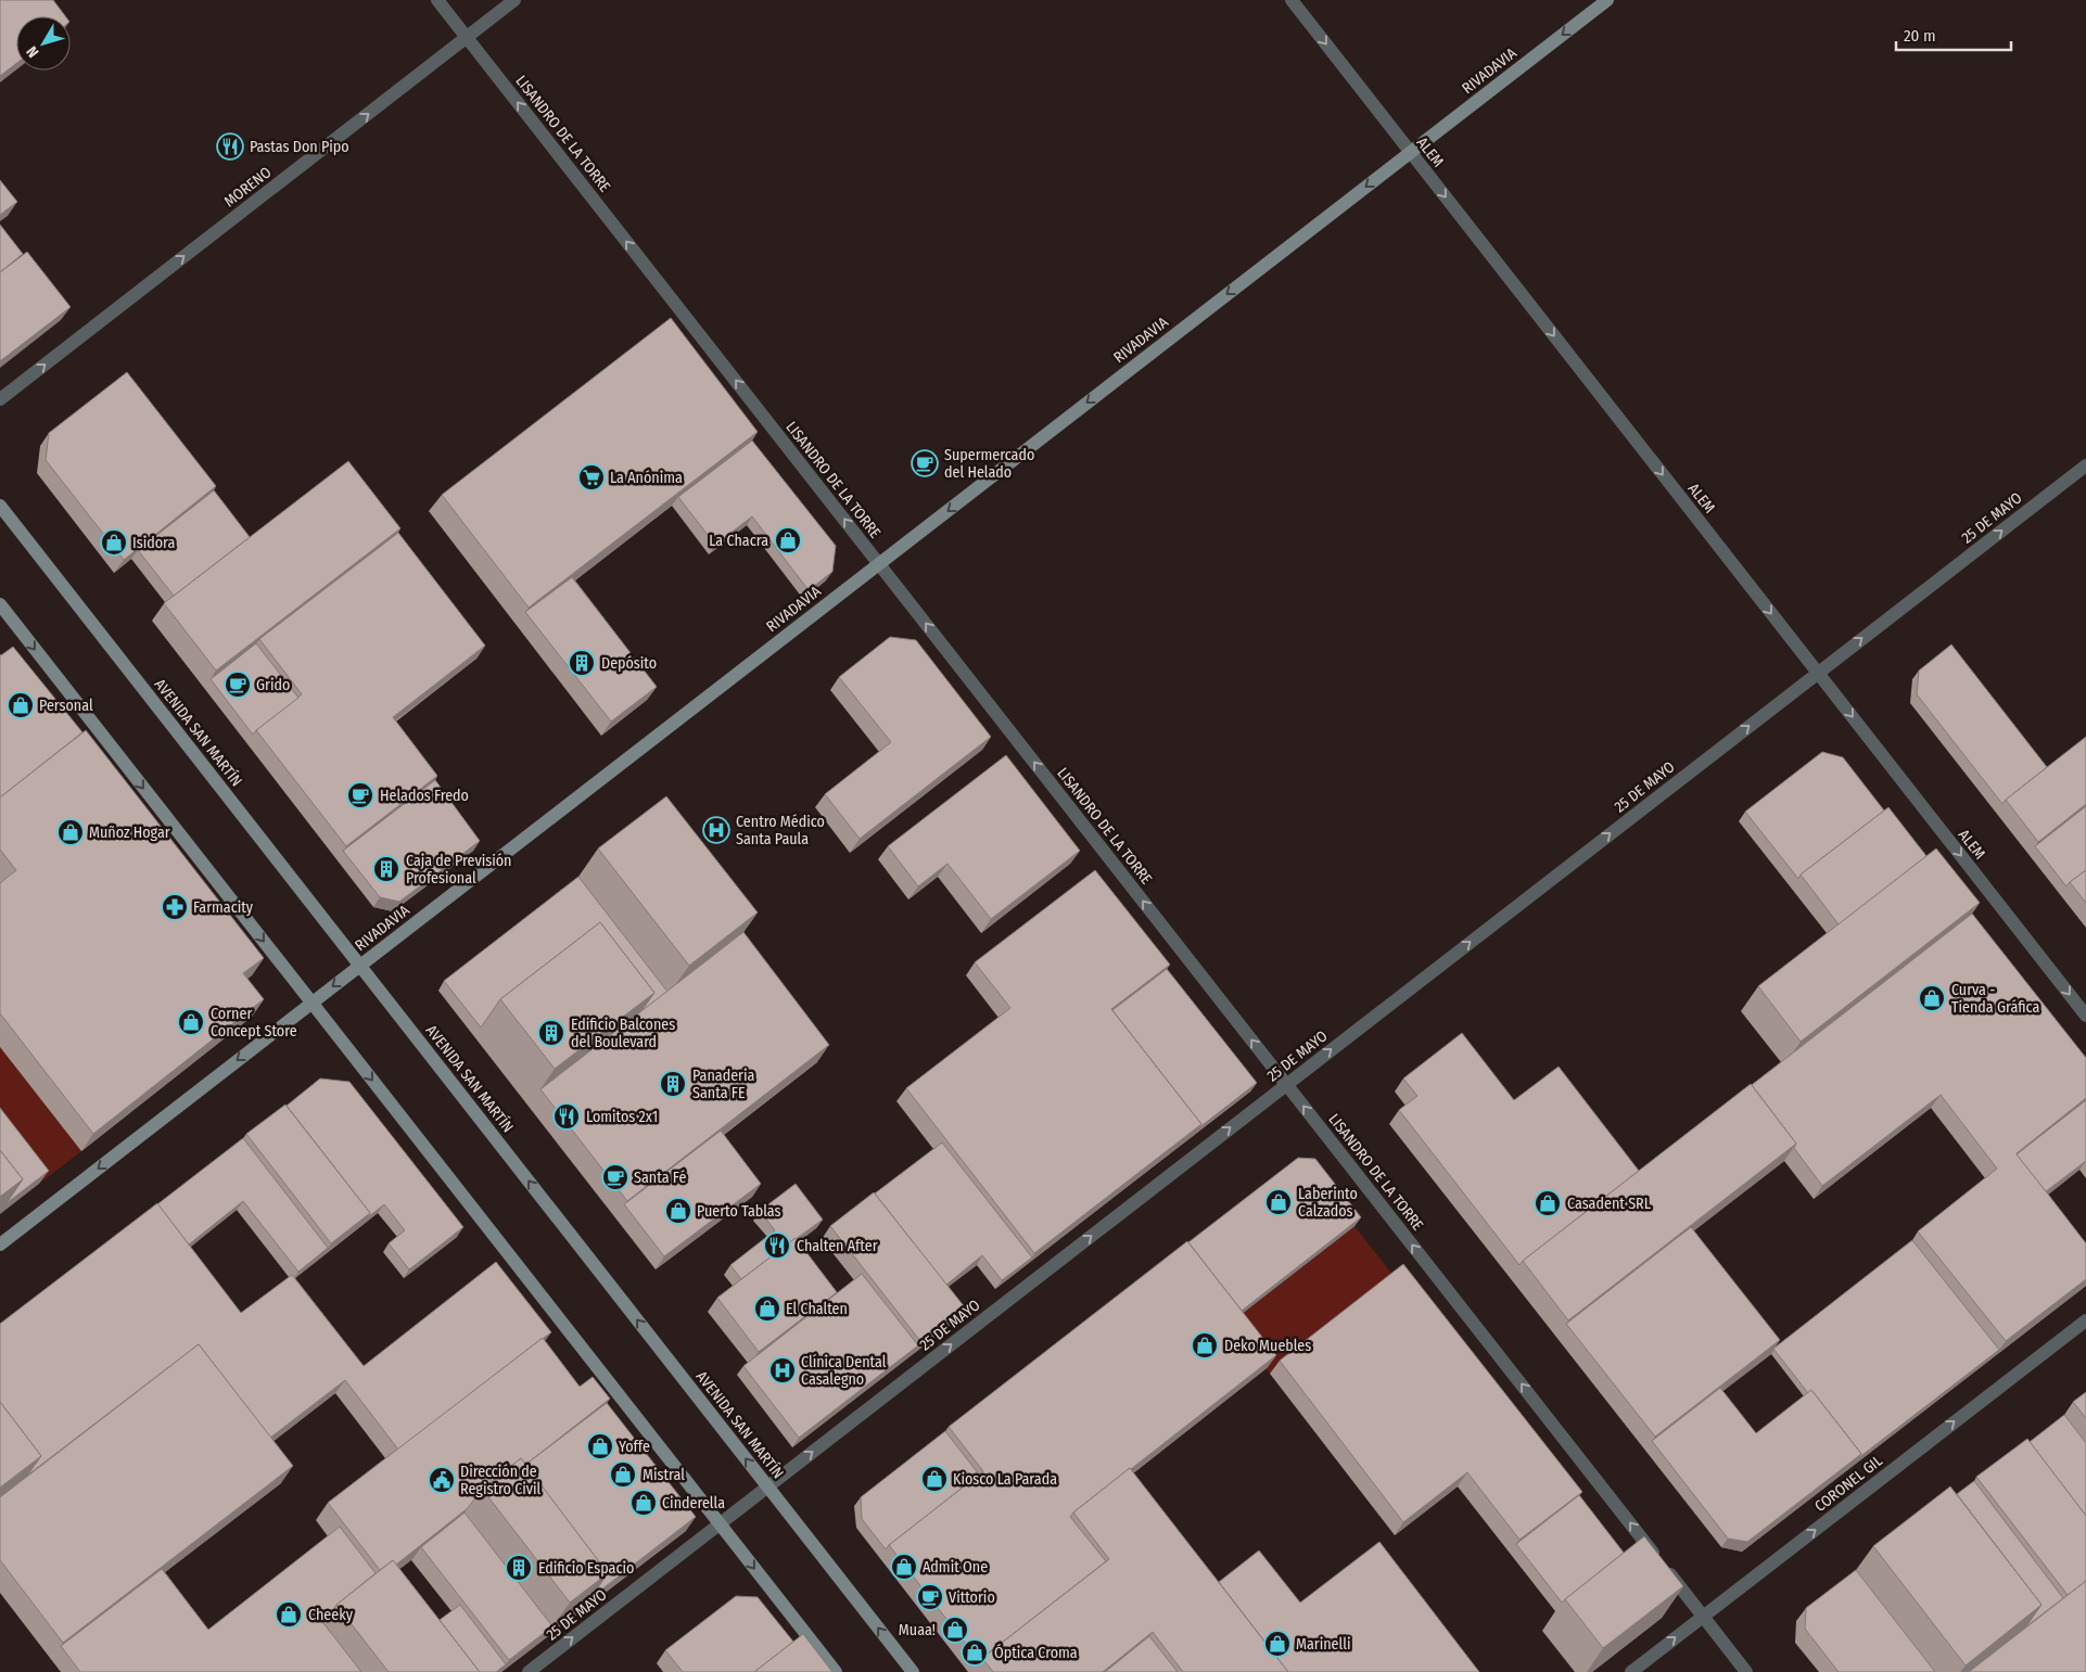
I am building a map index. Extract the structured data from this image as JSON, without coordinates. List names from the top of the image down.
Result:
{
  "streets": {
    "main road": ["RIVADAVIA", "AVENIDA SAN MARTÍN"],
    "street": [
      "LISANDRO DE LA TORRE",
      "ALEM",
      "MORENO",
      "25 DE MAYO",
      "CORONEL GIL"
    ]
  },
  "crossings": [
    ["RIVADAVIA", "LISANDRO DE LA TORRE"],
    ["RIVADAVIA", "ALEM"],
    ["RIVADAVIA", "AVENIDA SAN MARTÍN"],
    ["LISANDRO DE LA TORRE", "MORENO"],
    ["LISANDRO DE LA TORRE", "25 DE MAYO"],
    ["LISANDRO DE LA TORRE", "CORONEL GIL"],
    ["ALEM", "25 DE MAYO"],
    ["25 DE MAYO", "AVENIDA SAN MARTÍN"]
  ],
  "one_way": [
    "RIVADAVIA",
    "LISANDRO DE LA TORRE",
    "ALEM",
    "MORENO",
    "25 DE MAYO",
    "CORONEL GIL"
  ],
  "places": {
    "restaurant": ["Pastas Don Pipo", "Lomitos 2x1", "Chalten After"],
    "cafe": [
      "Supermercado del Helado",
      "Grido",
      "Helados Fredo",
      "Santa Fé",
      "Vittorio"
    ],
    "supermarket": ["La Anónima"],
    "shop": [
      "La Chacra",
      "Isidora",
      "Personal",
      "Muñoz Hogar",
      "Curva - Tienda Gráfica",
      "Corner Concept Store",
      "Laberinto Calzados",
      "Casadent SRL",
      "Puerto Tablas",
      "El Chalten",
      "Deko Muebles",
      "Yoffe",
      "Mistral",
      "Kiosco La Parada",
      "Cinderella",
      "Admit One",
      "Cheeky",
      "Muaa!",
      "Marinelli",
      "Óptica Croma"
    ],
    "building": [
      "Depósito",
      "Caja de Previsión Profesional",
      "Edificio Balcones del Boulevard",
      "Panaderia Santa FE",
      "Edificio Espacio"
    ],
    "hospital": ["Centro Médico Santa Paula", "Clínica Dental Casalegno"],
    "pharmacy": ["Farmacity"],
    "public building": ["Dirección de Registro Civil"]
  },
  "scale_bar": "20 m",
  "north": "bottom left"
}
